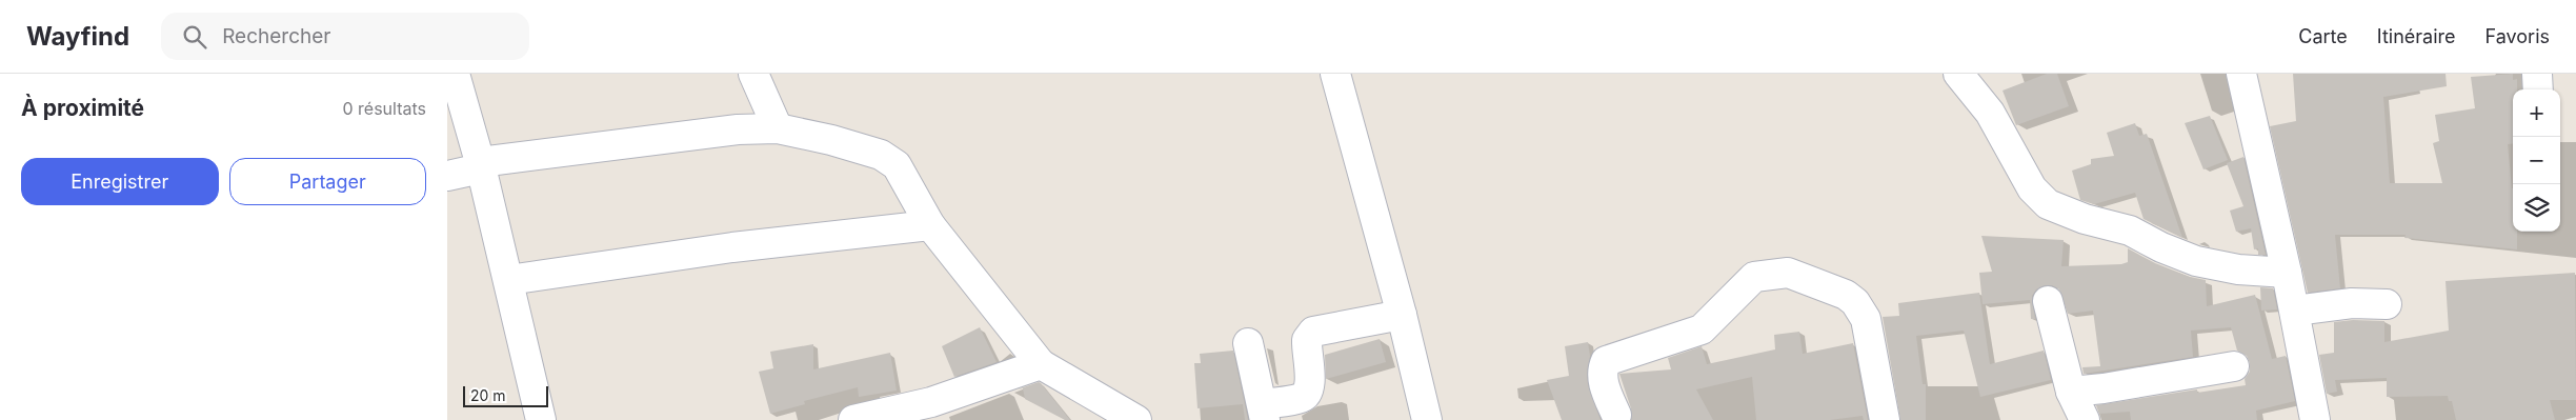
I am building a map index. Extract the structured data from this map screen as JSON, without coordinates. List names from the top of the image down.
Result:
{
  "scale_bar": "20 m",
  "page": {
    "header": "Wayfind",
    "search": "Rechercher",
    "nav": ["Carte", "Itinéraire", "Favoris"],
    "heading": ["À proximité", "0 résultats"],
    "map_buttons": ["+", "−"],
    "buttons": ["Enregistrer", "Partager"],
    "scale": "20 m"
  }
}
